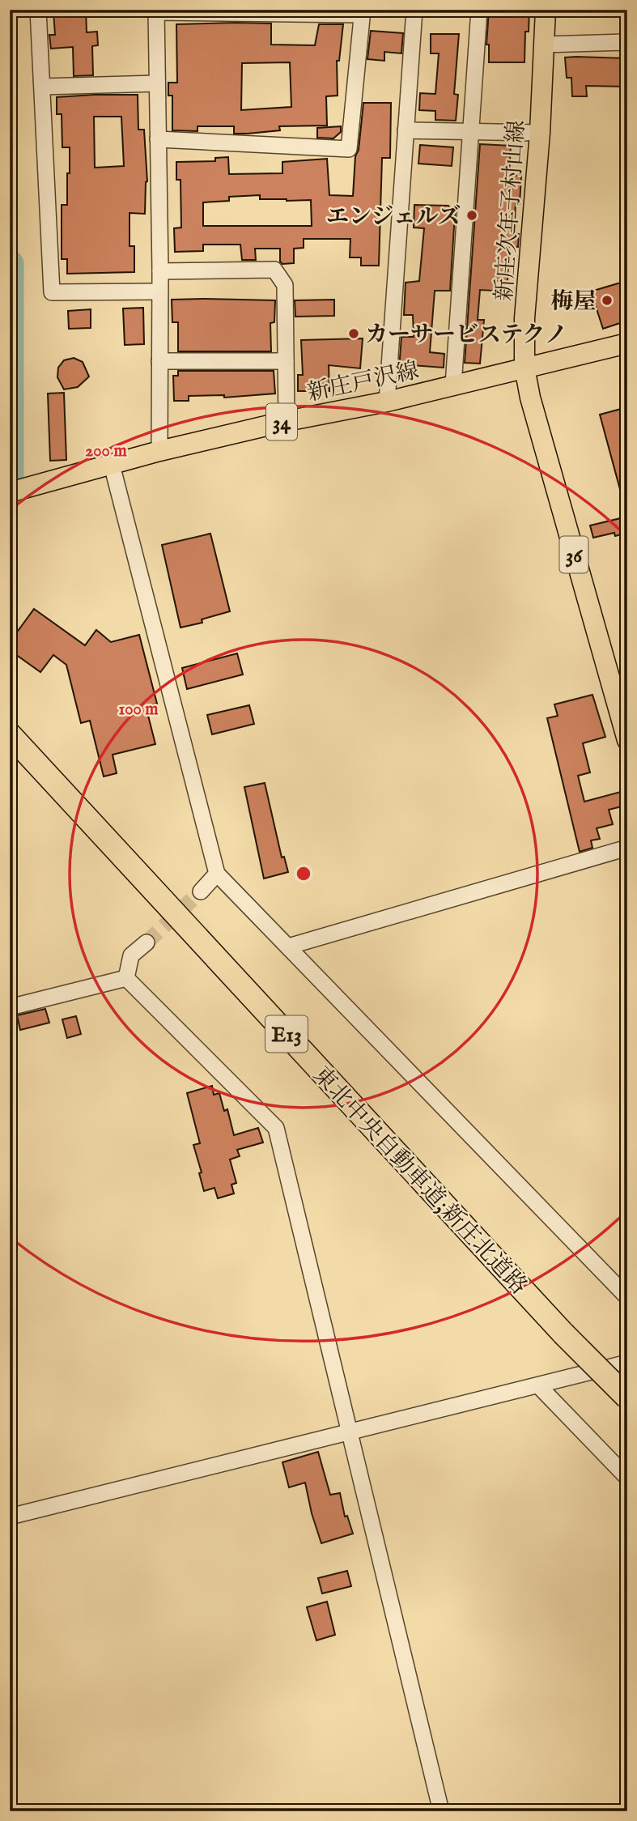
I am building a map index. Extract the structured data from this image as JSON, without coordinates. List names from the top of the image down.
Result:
{
  "streets": {
    "highway": ["E13", "東北中央自動車道;新庄北道路"],
    "main road": [
      "新庄次年子村山線",
      "新庄戸沢線",
      "34",
      "36"
    ]
  },
  "crossings": [
    ["新庄次年子村山線", "新庄戸沢線"]
  ],
  "places": ["エンジェルズ", "梅屋", "カーサービステクノ"],
  "rings": ["200 m", "100 m"]
}
